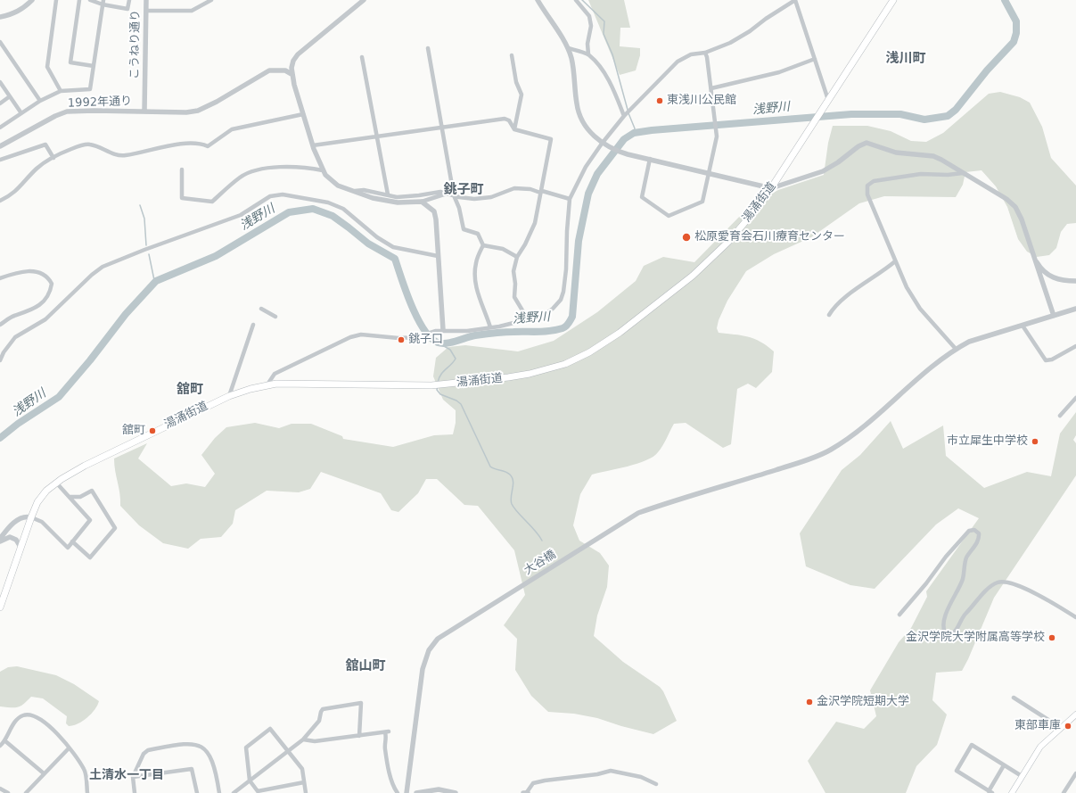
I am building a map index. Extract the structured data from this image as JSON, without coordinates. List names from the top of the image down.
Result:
{
  "streets": {
    "main road": ["湯涌街道"],
    "street": ["こうねり通り", "1992年通り", "大谷橋"]
  },
  "crossings": [
    ["こうねり通り", "1992年通り"]
  ],
  "districts": [
    "浅川町",
    "銚子町",
    "舘町",
    "舘山町",
    "土清水一丁目"
  ],
  "water": ["浅野川"],
  "places": [
    "東浅川公民館",
    "松原愛育会石川療育センター",
    "銚子口",
    "舘町",
    "市立犀生中学校",
    "金沢学院大学附属高等学校",
    "金沢学院短期大学",
    "東部車庫"
  ]
}
